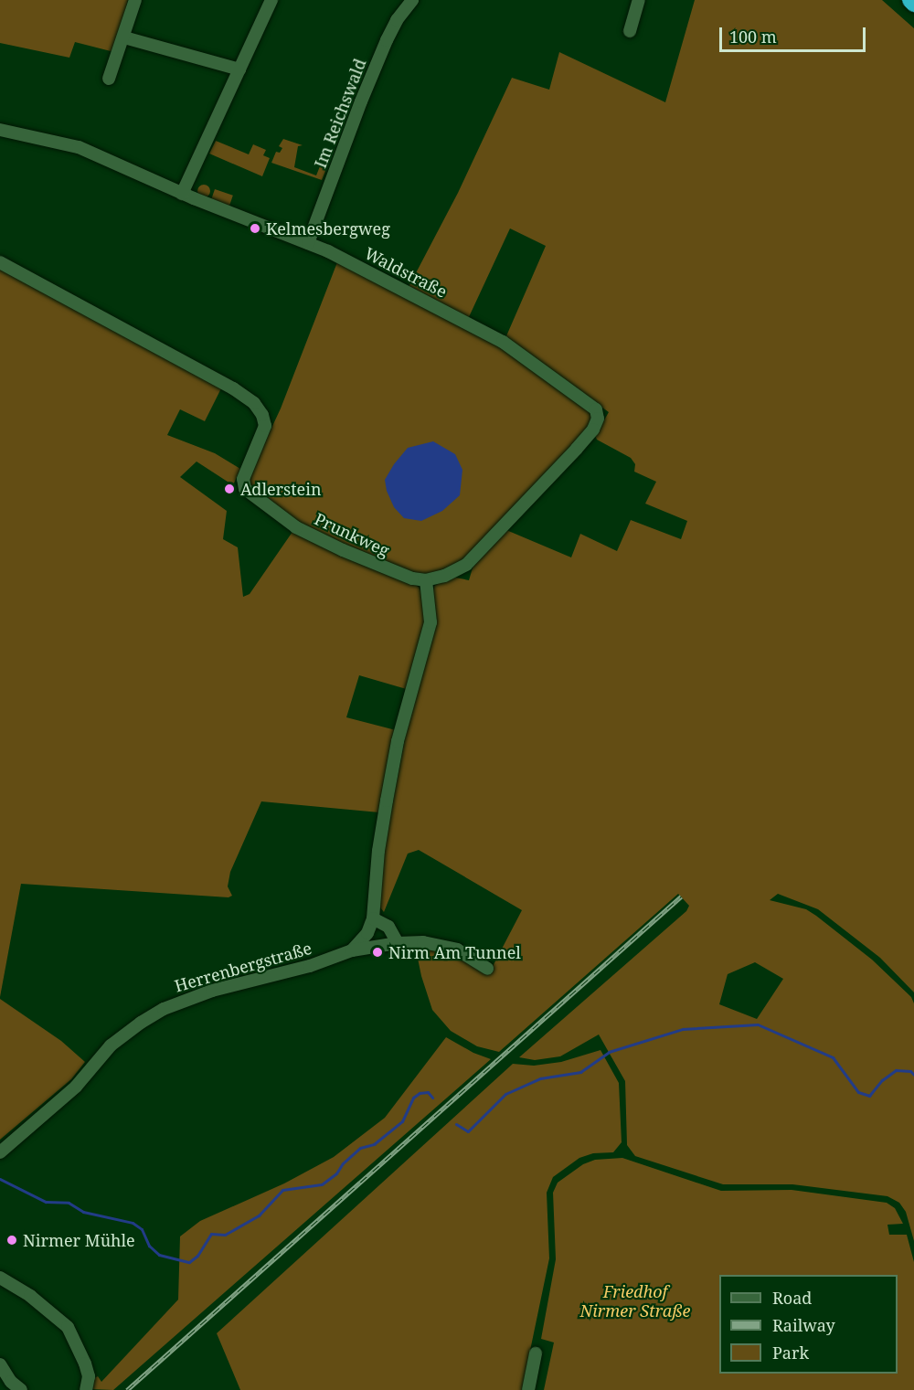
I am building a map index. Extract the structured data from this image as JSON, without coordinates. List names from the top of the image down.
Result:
{
  "streets": {
    "street": [
      "Im Reichswald",
      "Waldstraße",
      "Prunkweg",
      "Herrenbergstraße"
    ]
  },
  "crossings": [
    ["Im Reichswald", "Waldstraße"],
    ["Waldstraße", "Prunkweg"]
  ],
  "parks": ["Friedhof Nirmer Straße"],
  "places": [
    "Kelmesbergweg",
    "Adlerstein",
    "Nirm Am Tunnel",
    "Nirmer Mühle"
  ],
  "legend": ["Road", "Railway", "Park"],
  "scale_bar": "100 m"
}
